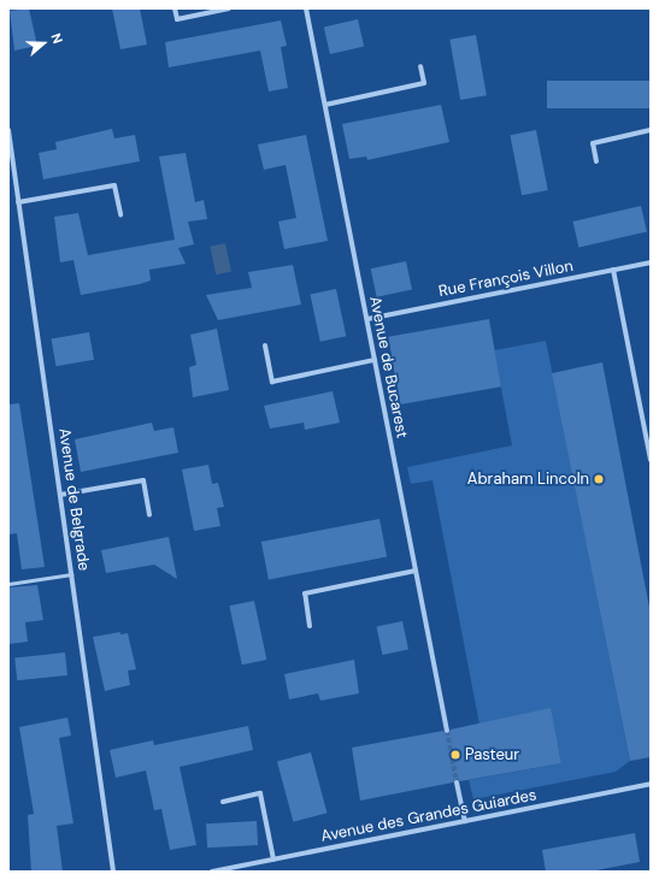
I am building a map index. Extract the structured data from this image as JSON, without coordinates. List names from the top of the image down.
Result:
{
  "streets": {
    "street": [
      "Rue François Villon",
      "Avenue de Bucarest",
      "Avenue de Belgrade",
      "Avenue des Grandes Guiardes"
    ]
  },
  "crossings": [
    ["Rue François Villon", "Avenue de Bucarest"]
  ],
  "places": ["Abraham Lincoln", "Pasteur"],
  "north": "right"
}
